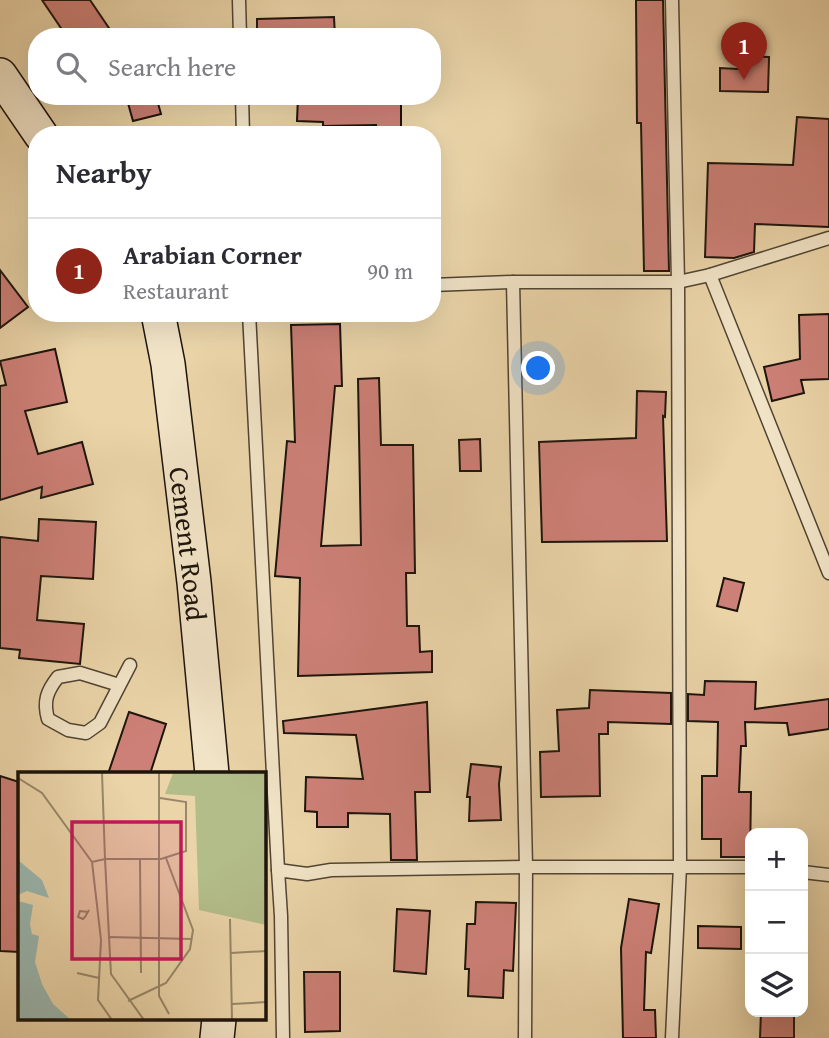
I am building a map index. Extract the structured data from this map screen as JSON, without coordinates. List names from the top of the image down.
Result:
{
  "streets": {
    "main road": ["Cement Road"]
  },
  "page": {
    "pins": "1",
    "search": "Search here",
    "heading": "Nearby",
    "list": [
      {
        "mark": "1",
        "name": "Arabian Corner",
        "note": "Restaurant",
        "value": "90 m"
      }
    ],
    "map_buttons": ["+", "−"]
  }
}
